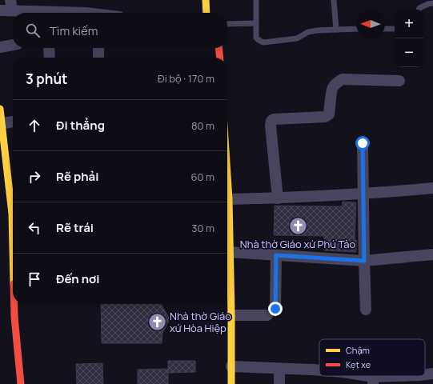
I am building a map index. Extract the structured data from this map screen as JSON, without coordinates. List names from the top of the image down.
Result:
{
  "places": {
    "church": ["Nhà thờ Giáo xứ Phú Tảo", "Nhà thờ Giáo xứ Hòa Hiệp"]
  },
  "legend": ["Chậm", "Kẹt xe"],
  "north": "left",
  "page": {
    "map_buttons": ["+", "−"],
    "search": "Tìm kiếm",
    "heading": ["3 phút", "Đi bộ · 170 m"],
    "list": [
      ["Đi thẳng", "80 m"],
      ["Rẽ phải", "60 m"],
      ["Rẽ trái", "30 m"],
      "Đến nơi"
    ]
  }
}
